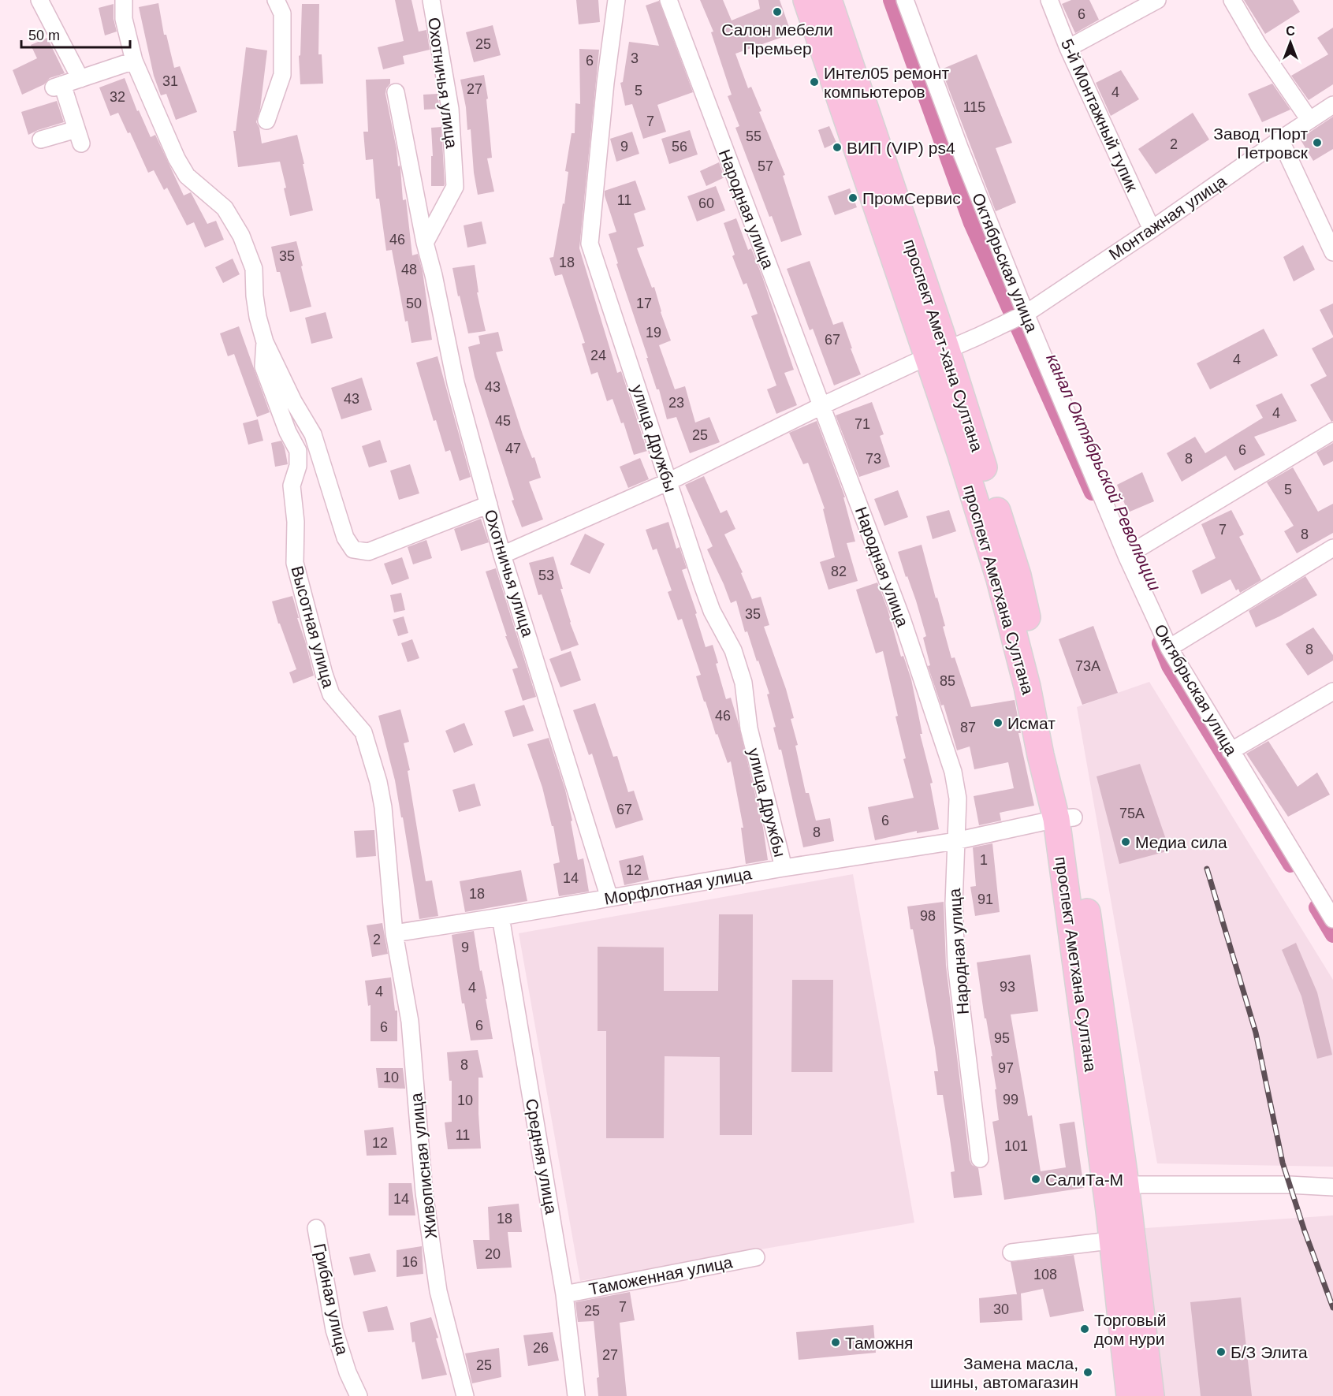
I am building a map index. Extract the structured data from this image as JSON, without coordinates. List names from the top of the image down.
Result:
{
  "streets": {
    "main road": ["проспект Амет-хана Султана"],
    "street": [
      "Охотничья улица",
      "5-й Монтажный тупик",
      "Народная улица",
      "Монтажная улица",
      "Октябрьская улица",
      "улица Дружбы",
      "Высотная улица",
      "Морфлотная улица",
      "Средняя улица",
      "Живописная улица",
      "Таможенная улица",
      "Грибная улица"
    ]
  },
  "crossings": [
    ["Охотничья улица", "Монтажная улица"],
    ["Охотничья улица", "Высотная улица"],
    ["Охотничья улица", "Морфлотная улица"],
    ["5-й Монтажный тупик", "Монтажная улица"],
    ["Народная улица", "Монтажная улица"],
    ["Народная улица", "Морфлотная улица"],
    ["Монтажная улица", "Октябрьская улица"],
    ["Монтажная улица", "проспект Амет-хана Султана"],
    ["Монтажная улица", "улица Дружбы"],
    ["проспект Амет-хана Султана", "Морфлотная улица"],
    ["улица Дружбы", "Морфлотная улица"],
    ["Высотная улица", "Морфлотная улица"],
    ["Высотная улица", "Живописная улица"],
    ["Морфлотная улица", "Средняя улица"],
    ["Морфлотная улица", "Живописная улица"],
    ["Средняя улица", "Таможенная улица"]
  ],
  "water": ["канал Октябрьской Революции"],
  "places": [
    "Салон мебели Премьер",
    "Интел05 ремонт компьютеров",
    "Завод \"Порт Петровск",
    "ВИП (VIP) ps4",
    "ПромСервис",
    "Исмат",
    "Медиа сила",
    "СалиТа-М",
    "Торговый дом нури",
    "Таможня",
    "Б/З Элита",
    "Замена масла, шины, автомагазин"
  ],
  "house_numbers": [
    "6",
    "25",
    "3",
    "6",
    "31",
    "27",
    "5",
    "4",
    "32",
    "115",
    "7",
    "55",
    "2",
    "9",
    "56",
    "57",
    "11",
    "60",
    "46",
    "35",
    "18",
    "48",
    "50",
    "17",
    "19",
    "67",
    "24",
    "4",
    "43",
    "43",
    "23",
    "4",
    "45",
    "71",
    "25",
    "47",
    "6",
    "73",
    "8",
    "5",
    "7",
    "8",
    "82",
    "53",
    "35",
    "8",
    "73А",
    "85",
    "46",
    "87",
    "67",
    "75А",
    "6",
    "8",
    "1",
    "12",
    "14",
    "18",
    "91",
    "98",
    "2",
    "9",
    "93",
    "4",
    "4",
    "6",
    "6",
    "95",
    "8",
    "97",
    "10",
    "99",
    "10",
    "11",
    "12",
    "101",
    "14",
    "18",
    "20",
    "16",
    "108",
    "7",
    "30",
    "25",
    "26",
    "27",
    "25"
  ],
  "scale_bar": "50 m",
  "north": "top"
}
